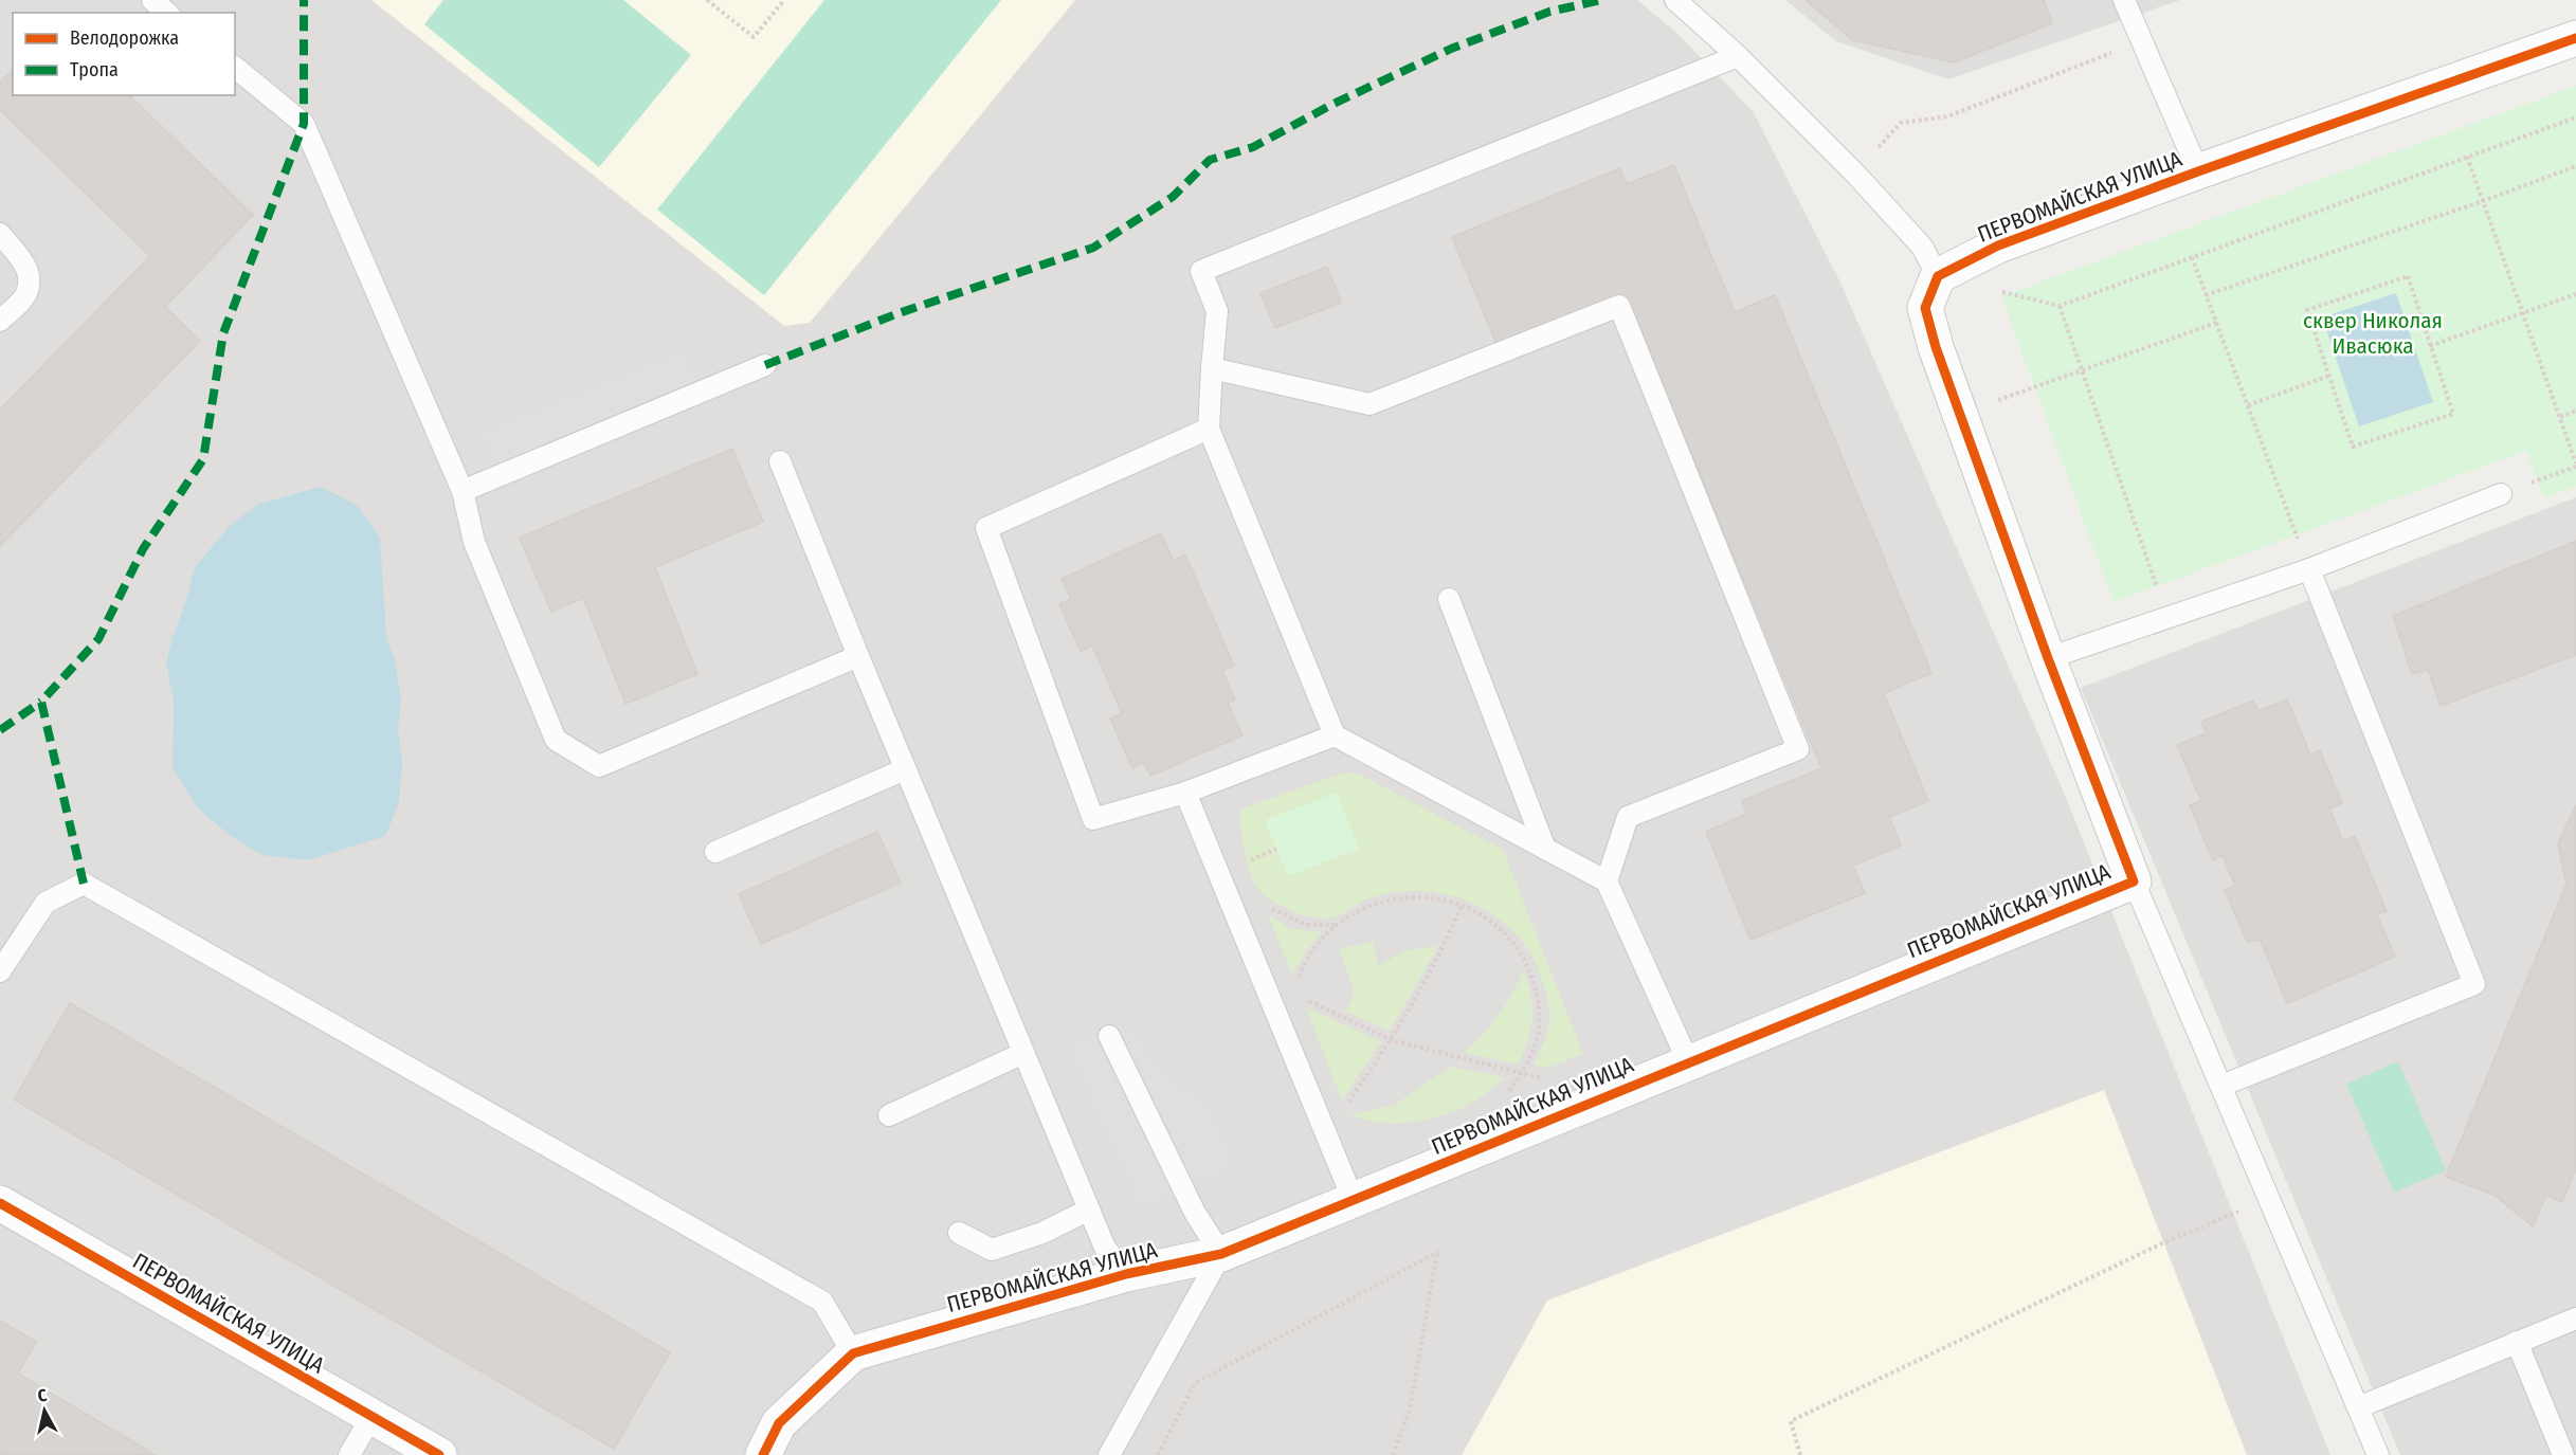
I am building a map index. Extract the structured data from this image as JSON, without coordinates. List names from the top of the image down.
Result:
{
  "streets": {
    "street": ["ПЕРВОМАЙСКАЯ УЛИЦА"]
  },
  "parks": ["сквер Николая Ивасюка"],
  "legend": ["Велодорожка", "Тропа"],
  "north": "top"
}
